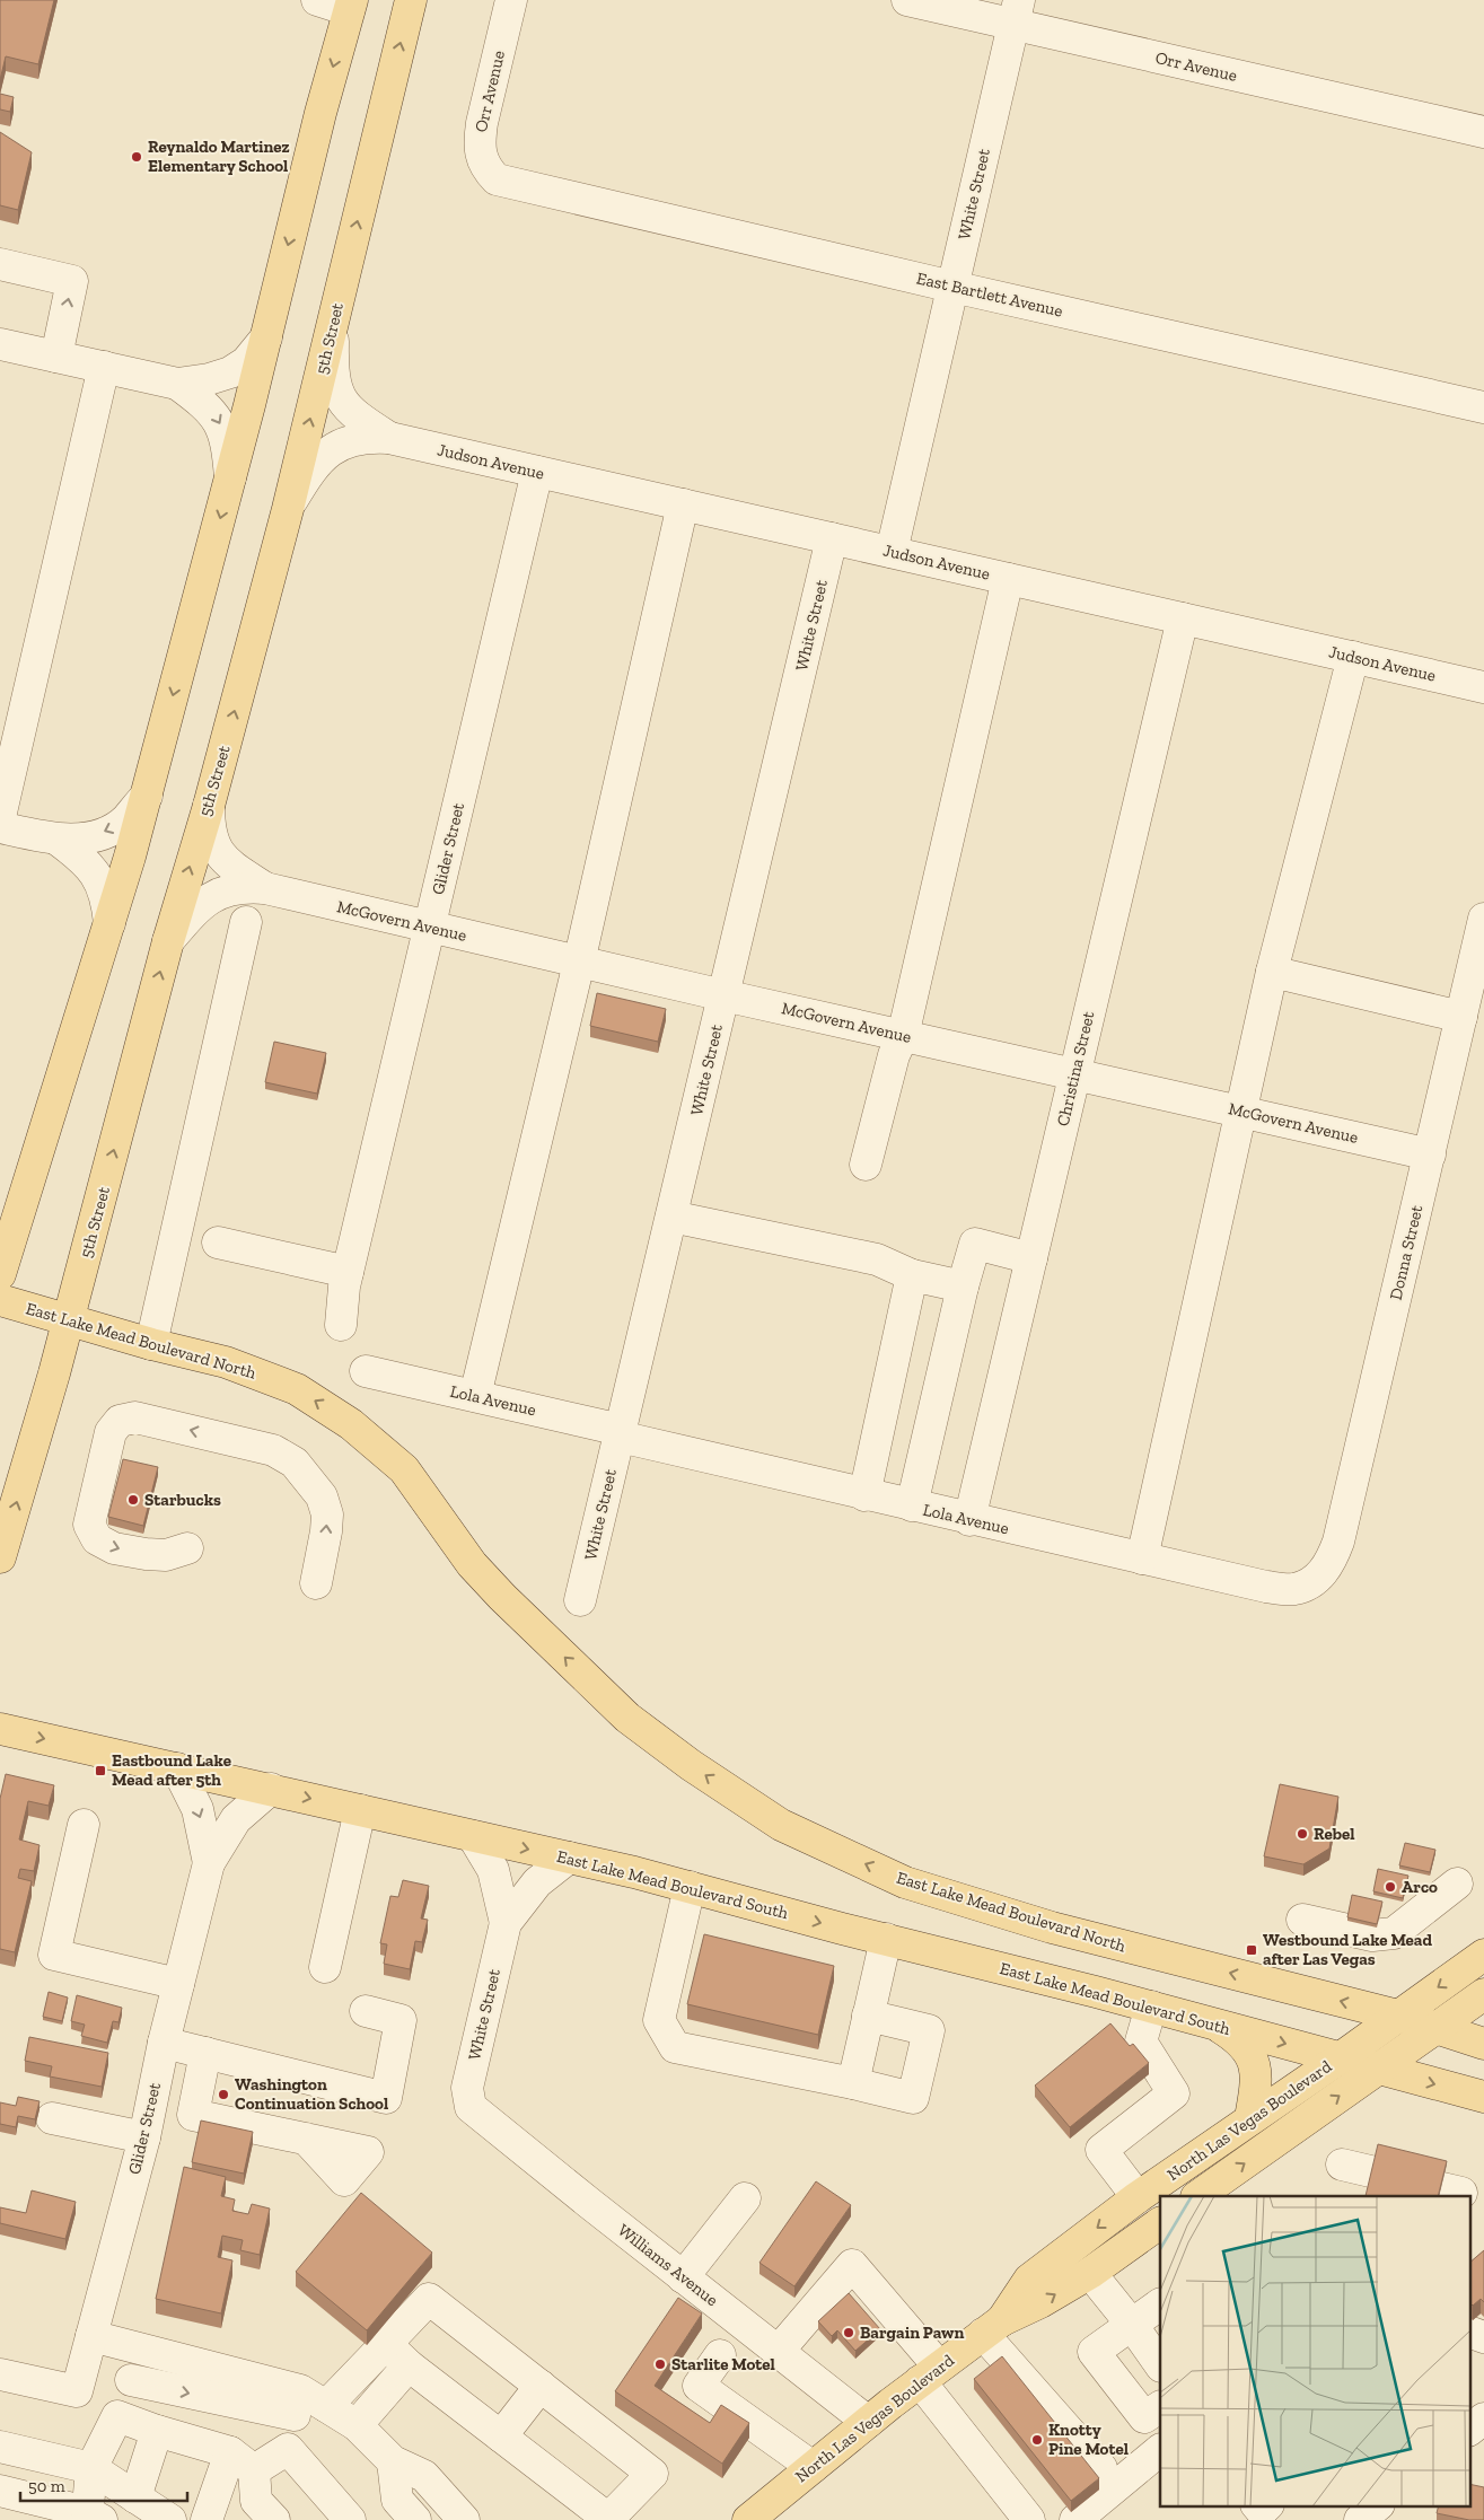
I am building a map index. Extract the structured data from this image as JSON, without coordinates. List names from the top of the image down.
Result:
{
  "streets": {
    "main road": [
      "5th Street",
      "East Lake Mead Boulevard North",
      "East Lake Mead Boulevard South",
      "North Las Vegas Boulevard"
    ],
    "street": [
      "Orr Avenue",
      "White Street",
      "East Bartlett Avenue",
      "Judson Avenue",
      "Glider Street",
      "McGovern Avenue",
      "Christina Street",
      "Donna Street",
      "Lola Avenue",
      "Williams Avenue"
    ]
  },
  "crossings": [
    ["Orr Avenue", "White Street"],
    ["Orr Avenue", "East Bartlett Avenue"],
    ["White Street", "East Bartlett Avenue"],
    ["White Street", "Judson Avenue"],
    ["White Street", "McGovern Avenue"],
    ["White Street", "Lola Avenue"],
    ["White Street", "East Lake Mead Boulevard South"],
    ["White Street", "Williams Avenue"],
    ["5th Street", "Judson Avenue"],
    ["5th Street", "McGovern Avenue"],
    ["5th Street", "East Lake Mead Boulevard North"],
    ["Judson Avenue", "Glider Street"],
    ["Judson Avenue", "Christina Street"],
    ["Glider Street", "McGovern Avenue"],
    ["Glider Street", "East Lake Mead Boulevard South"],
    ["McGovern Avenue", "Christina Street"],
    ["McGovern Avenue", "Donna Street"],
    ["Christina Street", "Lola Avenue"],
    ["Donna Street", "Lola Avenue"],
    ["East Lake Mead Boulevard North", "North Las Vegas Boulevard"],
    ["East Lake Mead Boulevard South", "North Las Vegas Boulevard"],
    ["North Las Vegas Boulevard", "Williams Avenue"]
  ],
  "one_way": ["East Lake Mead Boulevard North", "East Lake Mead Boulevard South"],
  "places": {
    "other": [
      "Reynaldo Martinez Elementary School",
      "Starbucks",
      "Rebel",
      "Arco",
      "Washington Continuation School",
      "Bargain Pawn",
      "Starlite Motel",
      "Knotty Pine Motel"
    ],
    "transit": ["Eastbound Lake Mead after 5th", "Westbound Lake Mead after Las Vegas"]
  },
  "scale_bar": "50 m"
}
